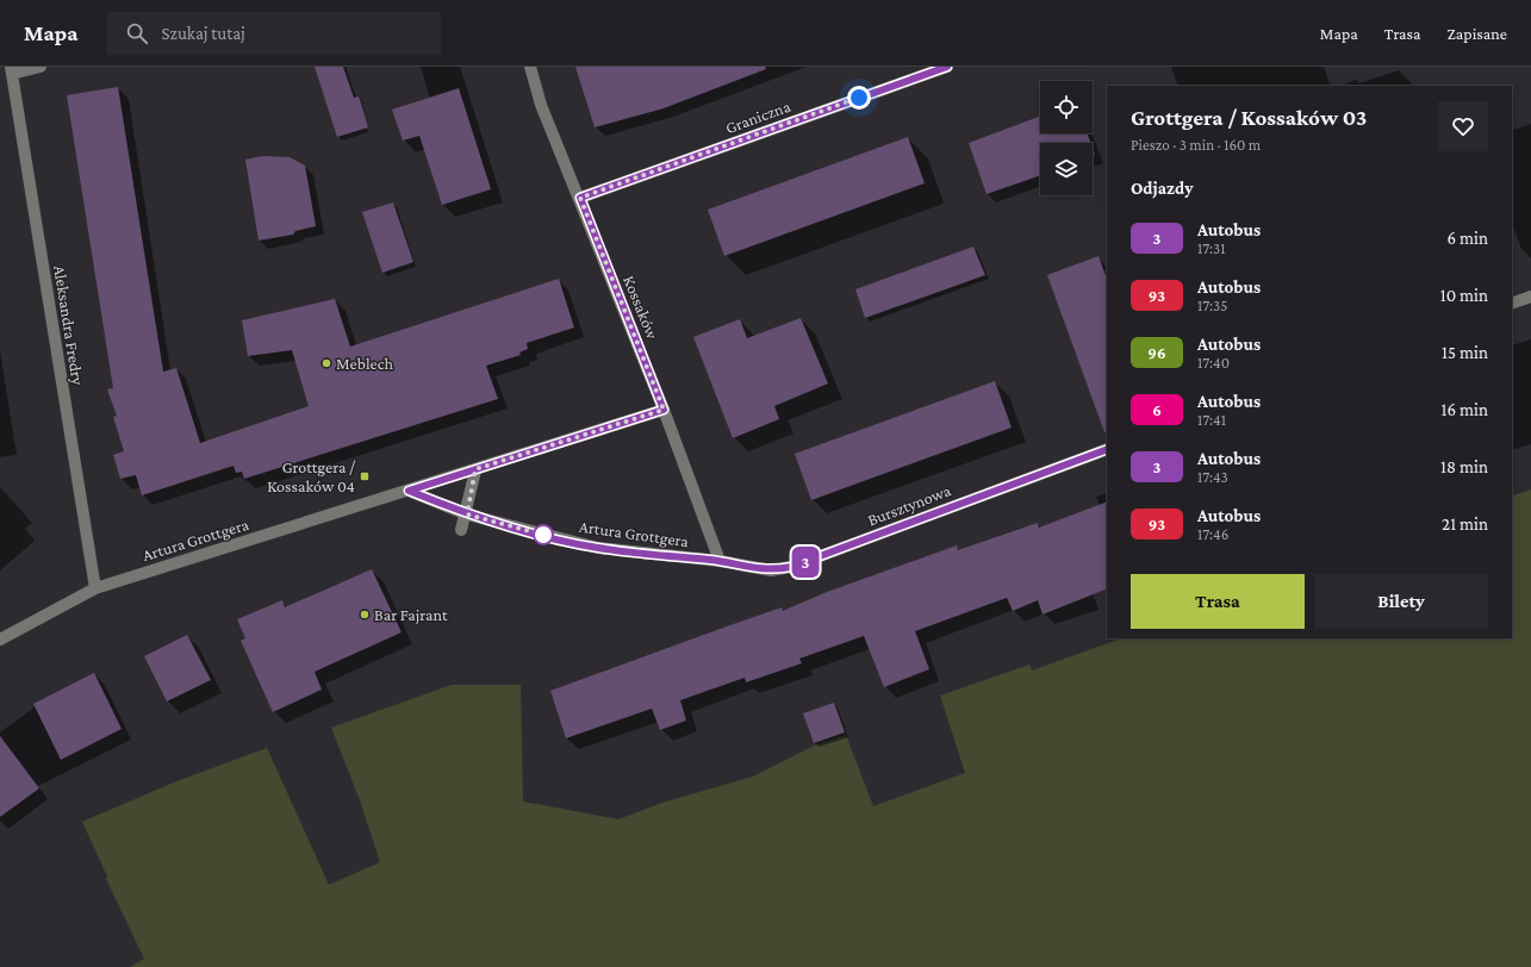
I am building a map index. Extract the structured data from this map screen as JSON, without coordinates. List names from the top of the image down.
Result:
{
  "streets": {
    "street": [
      "Graniczna",
      "Kossaków",
      "Aleksandra Fredry",
      "Bursztynowa",
      "Artura Grottgera"
    ]
  },
  "crossings": [
    ["Graniczna", "Kossaków"],
    ["Kossaków", "Bursztynowa"],
    ["Kossaków", "Artura Grottgera"],
    ["Aleksandra Fredry", "Artura Grottgera"],
    ["Bursztynowa", "Artura Grottgera"]
  ],
  "places": {
    "other": ["Meblech", "Bar Fajrant"],
    "transit": ["Grottgera / Kossaków 04"]
  },
  "lines": ["bus line 3"],
  "page": {
    "header": "Mapa",
    "search": "Szukaj tutaj",
    "nav": ["Mapa", "Trasa", "Zapisane"],
    "on_map": "3",
    "heading": [
      ["Grottgera / Kossaków 03", "Pieszo · 3 min · 160 m"],
      "Odjazdy"
    ],
    "list": [
      {
        "mark": "3",
        "name": "Autobus",
        "note": "17:31",
        "value": "6 min"
      },
      {
        "mark": "93",
        "name": "Autobus",
        "note": "17:35",
        "value": "10 min"
      },
      {
        "mark": "96",
        "name": "Autobus",
        "note": "17:40",
        "value": "15 min"
      },
      {
        "mark": "6",
        "name": "Autobus",
        "note": "17:41",
        "value": "16 min"
      },
      {
        "mark": "3",
        "name": "Autobus",
        "note": "17:43",
        "value": "18 min"
      },
      {
        "mark": "93",
        "name": "Autobus",
        "note": "17:46",
        "value": "21 min"
      }
    ],
    "buttons": ["Trasa", "Bilety"]
  }
}
